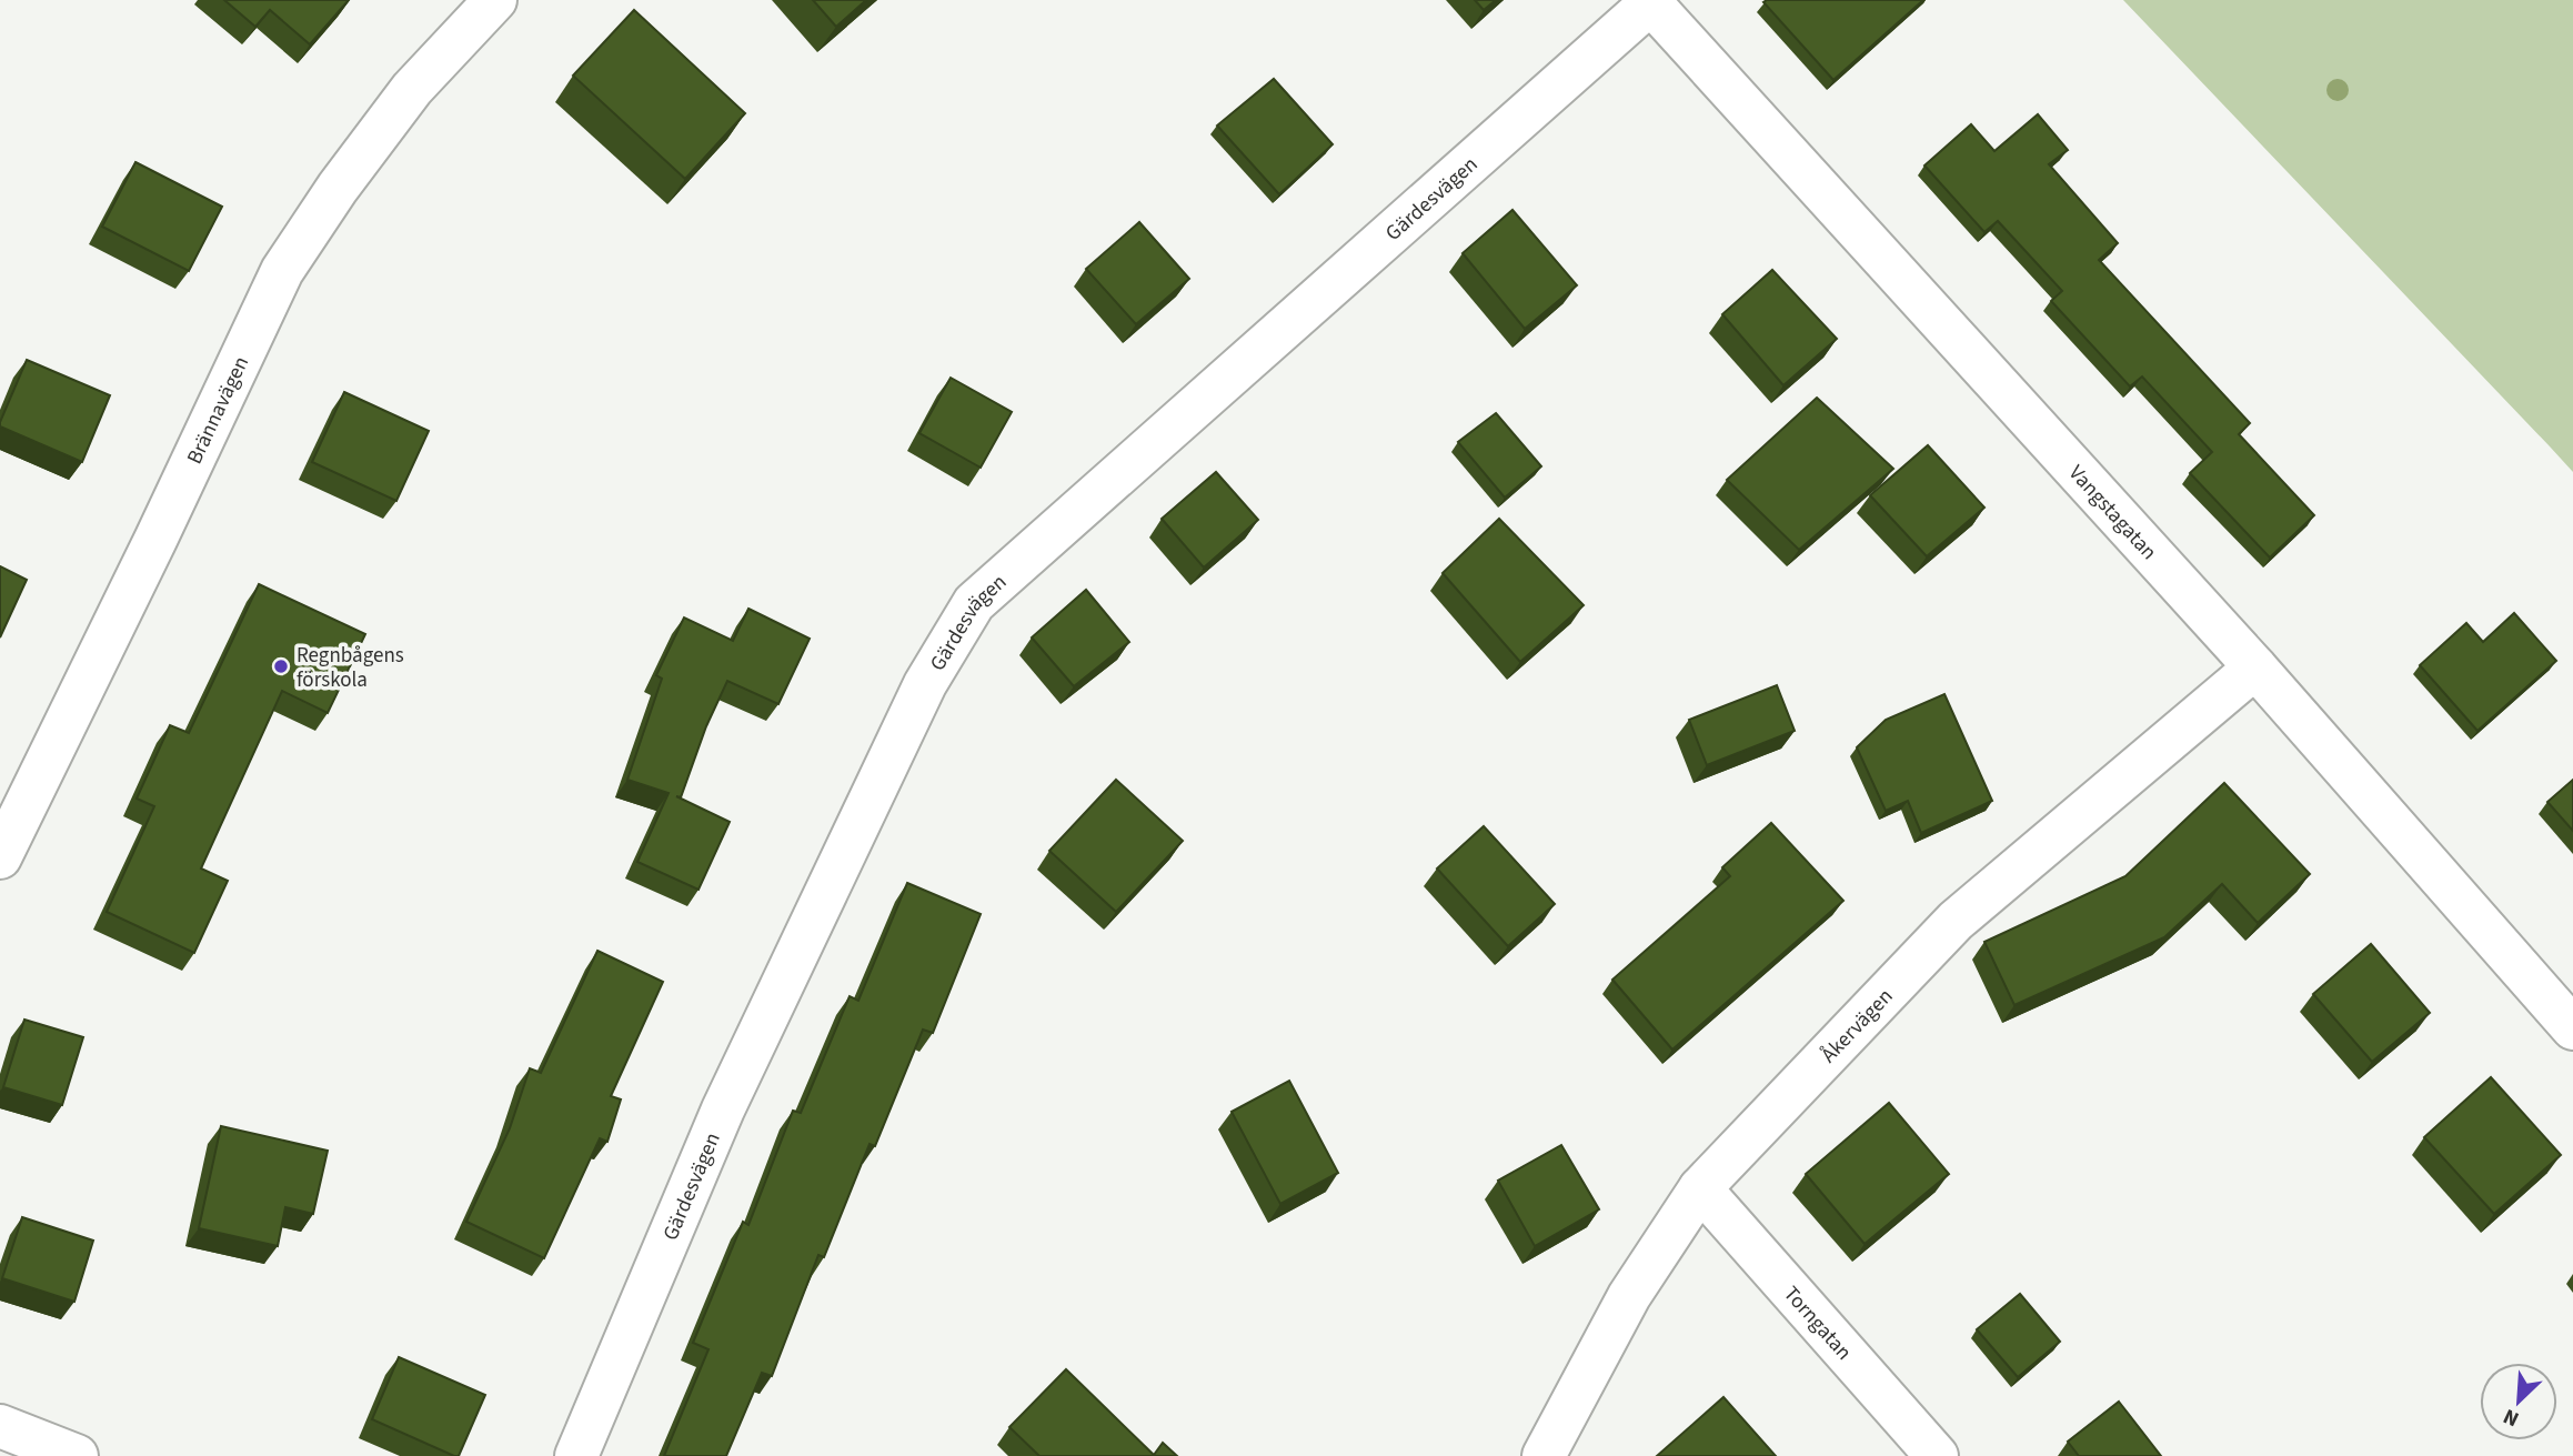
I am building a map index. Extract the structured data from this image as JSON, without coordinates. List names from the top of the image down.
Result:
{
  "streets": {
    "street": [
      "Gärdesvägen",
      "Brännavägen",
      "Vangstagatan",
      "Åkervägen",
      "Torngatan"
    ]
  },
  "crossings": [
    ["Gärdesvägen", "Vangstagatan"],
    ["Vangstagatan", "Åkervägen"],
    ["Åkervägen", "Torngatan"]
  ],
  "places": ["Regnbågens förskola"],
  "north": "bottom left"
}
